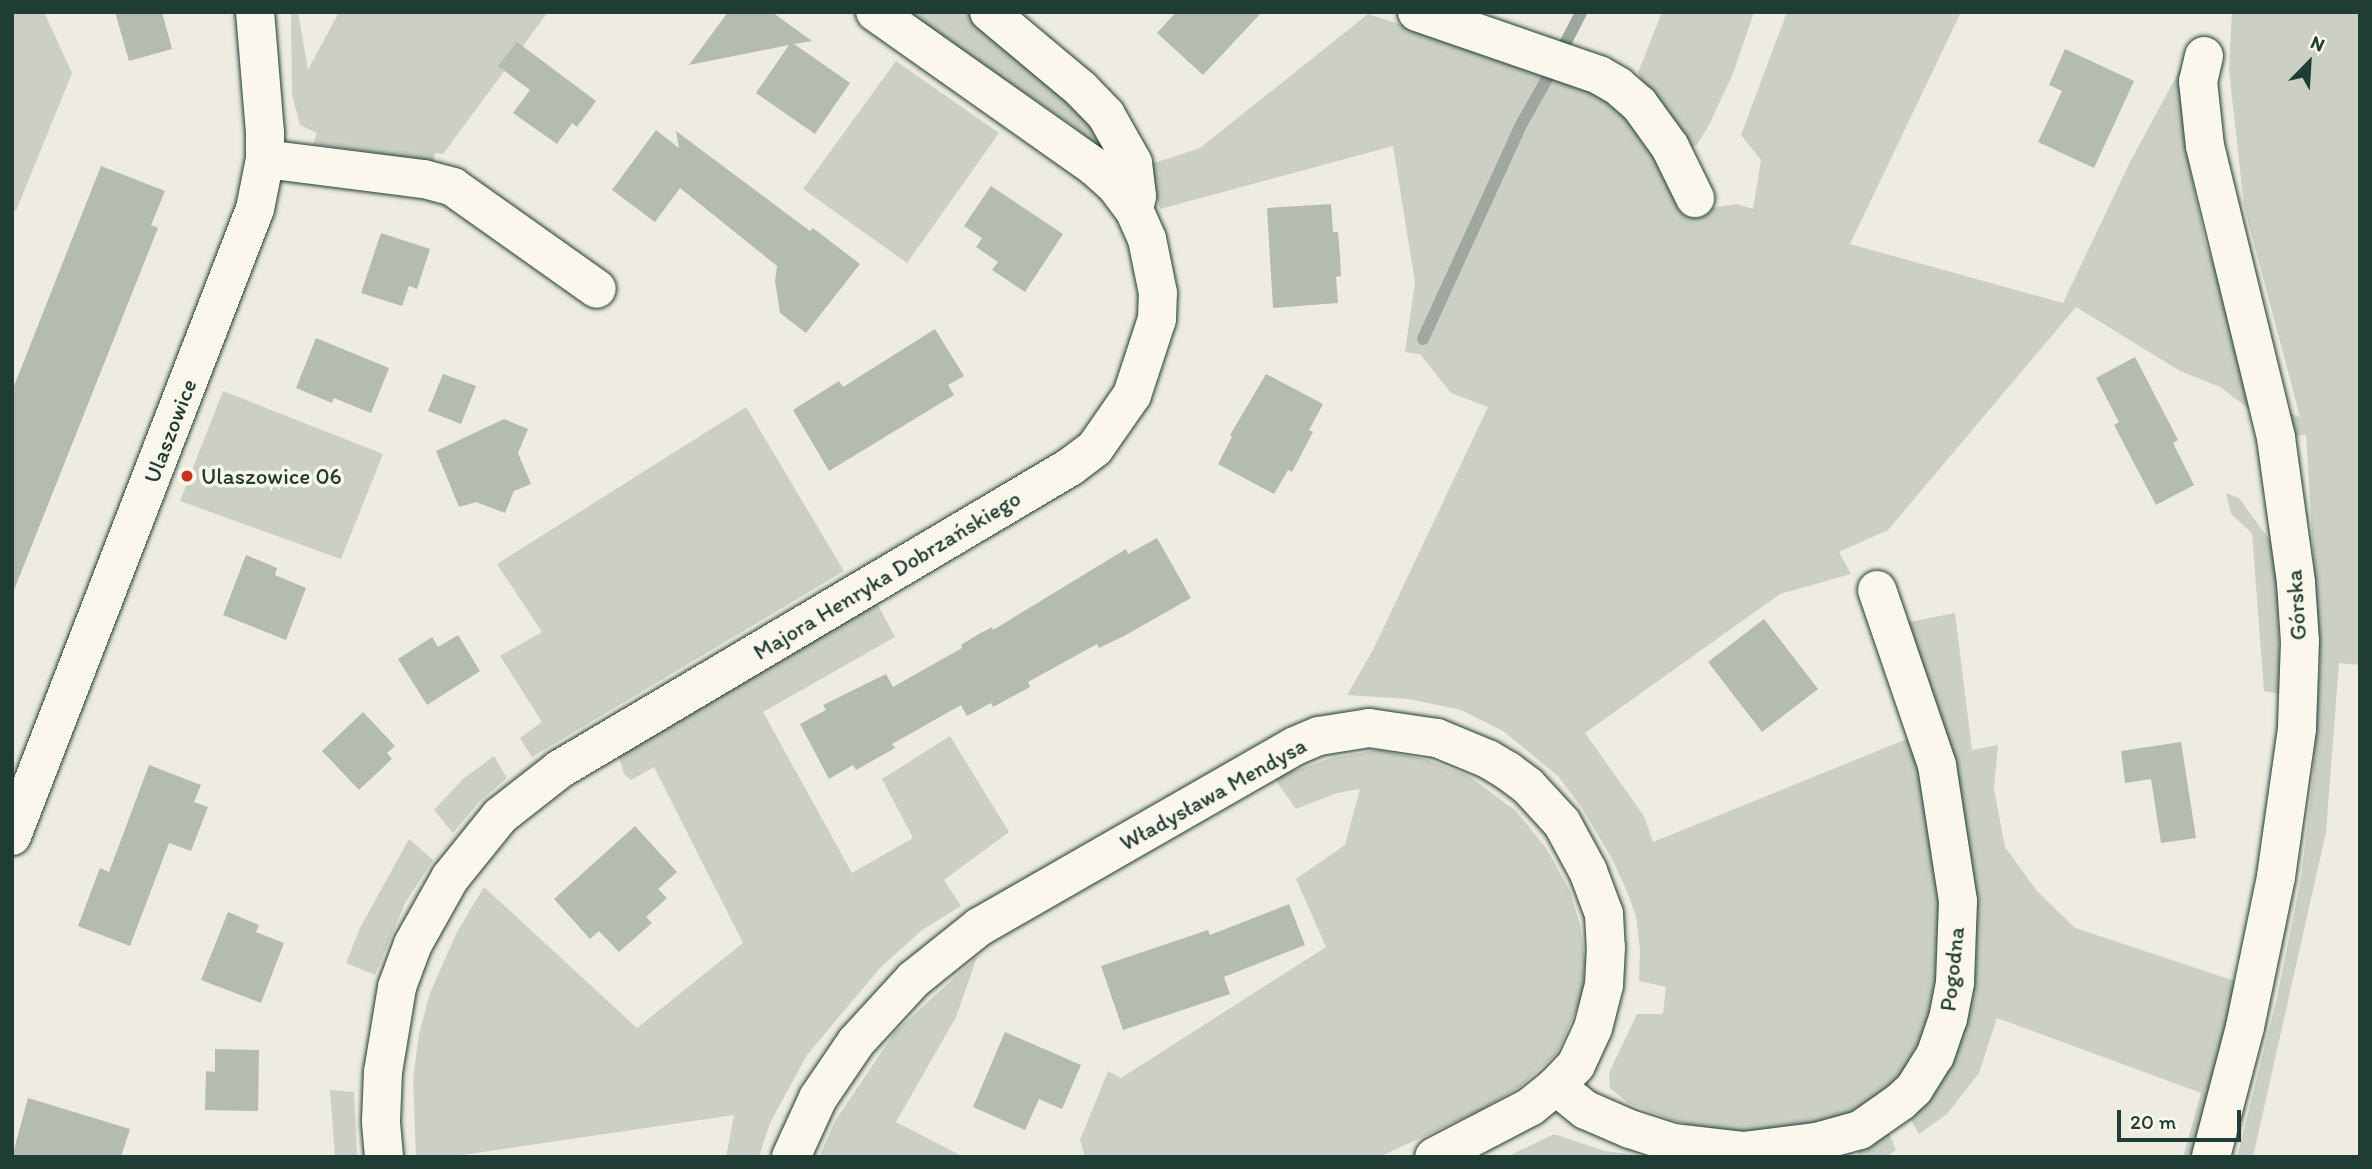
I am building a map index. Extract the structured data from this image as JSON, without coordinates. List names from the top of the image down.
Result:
{
  "streets": {
    "street": [
      "Ulaszowice",
      "Majora Henryka Dobrzańskiego",
      "Górska",
      "Władysława Mendysa",
      "Pogodna"
    ]
  },
  "crossings": [
    ["Władysława Mendysa", "Pogodna"]
  ],
  "places": ["Ulaszowice 06"],
  "scale_bar": "20 m",
  "north": "top right"
}
